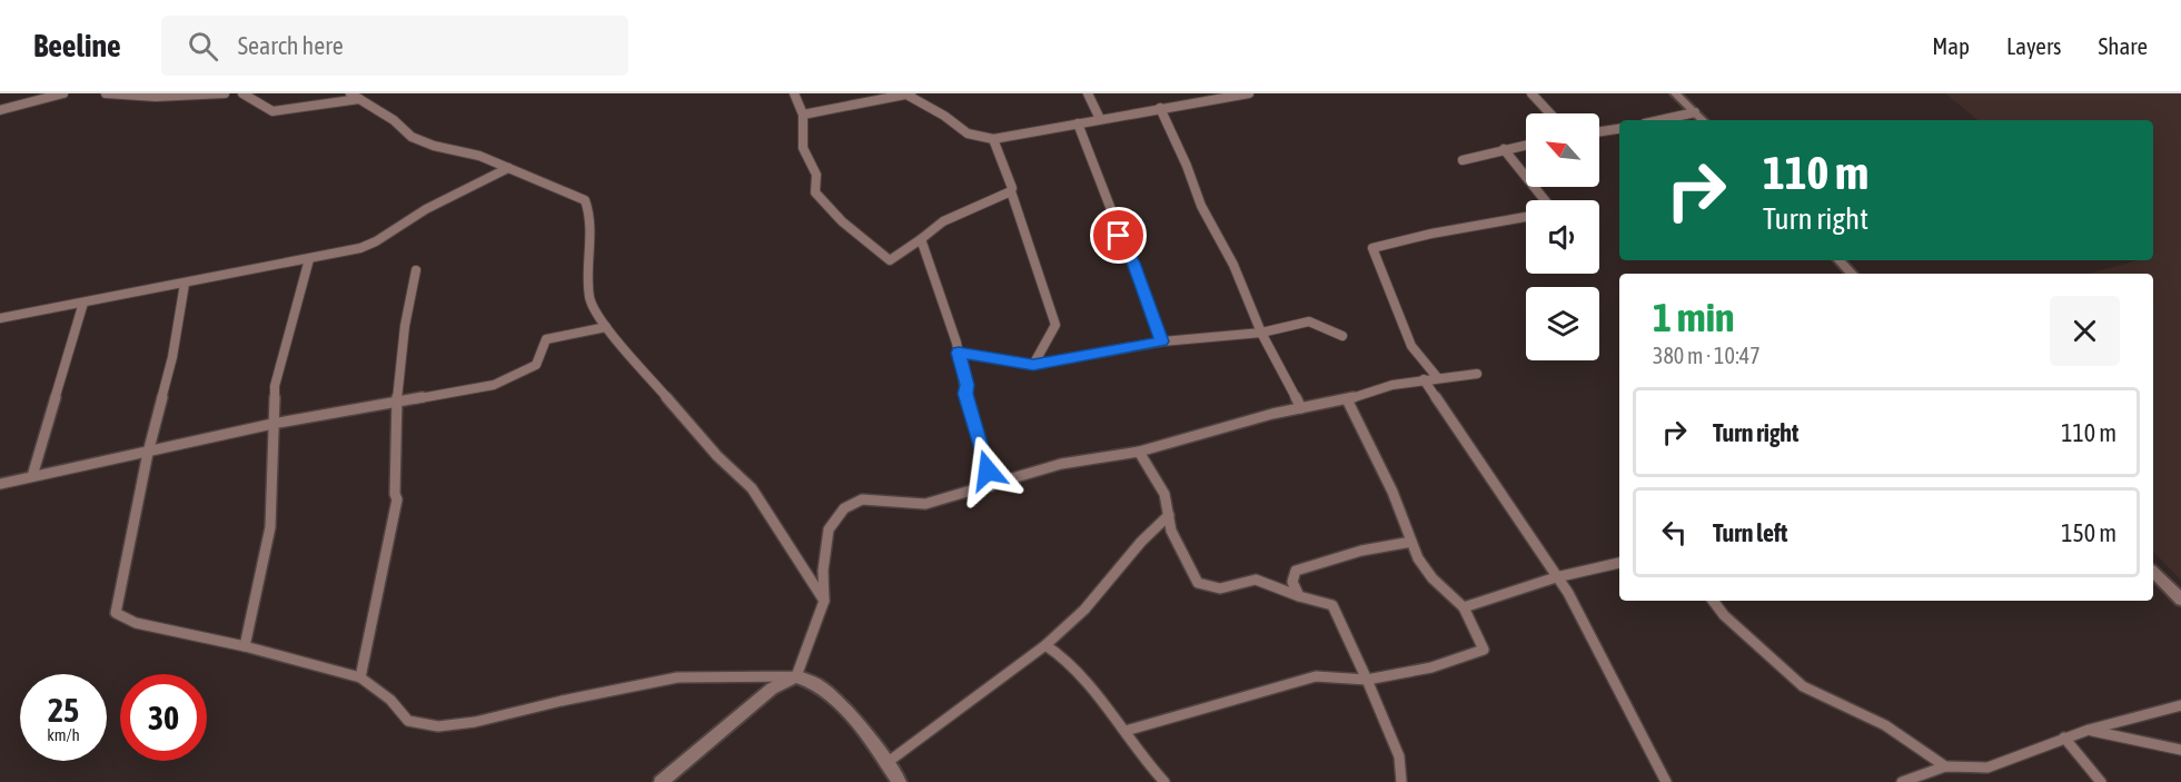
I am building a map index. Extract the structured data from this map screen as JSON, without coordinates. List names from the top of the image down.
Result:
{
  "north": "top left",
  "page": {
    "header": "Beeline",
    "search": "Search here",
    "nav": ["Map", "Layers", "Share"],
    "turn": ["110 m", "Turn right"],
    "heading": ["1 min", "380 m · 10:47"],
    "list": [
      {
        "name": "Turn right",
        "value": "110 m"
      },
      {
        "name": "Turn left",
        "value": "150 m"
      }
    ],
    "speed": "25 km/h",
    "limit": "30"
  }
}
